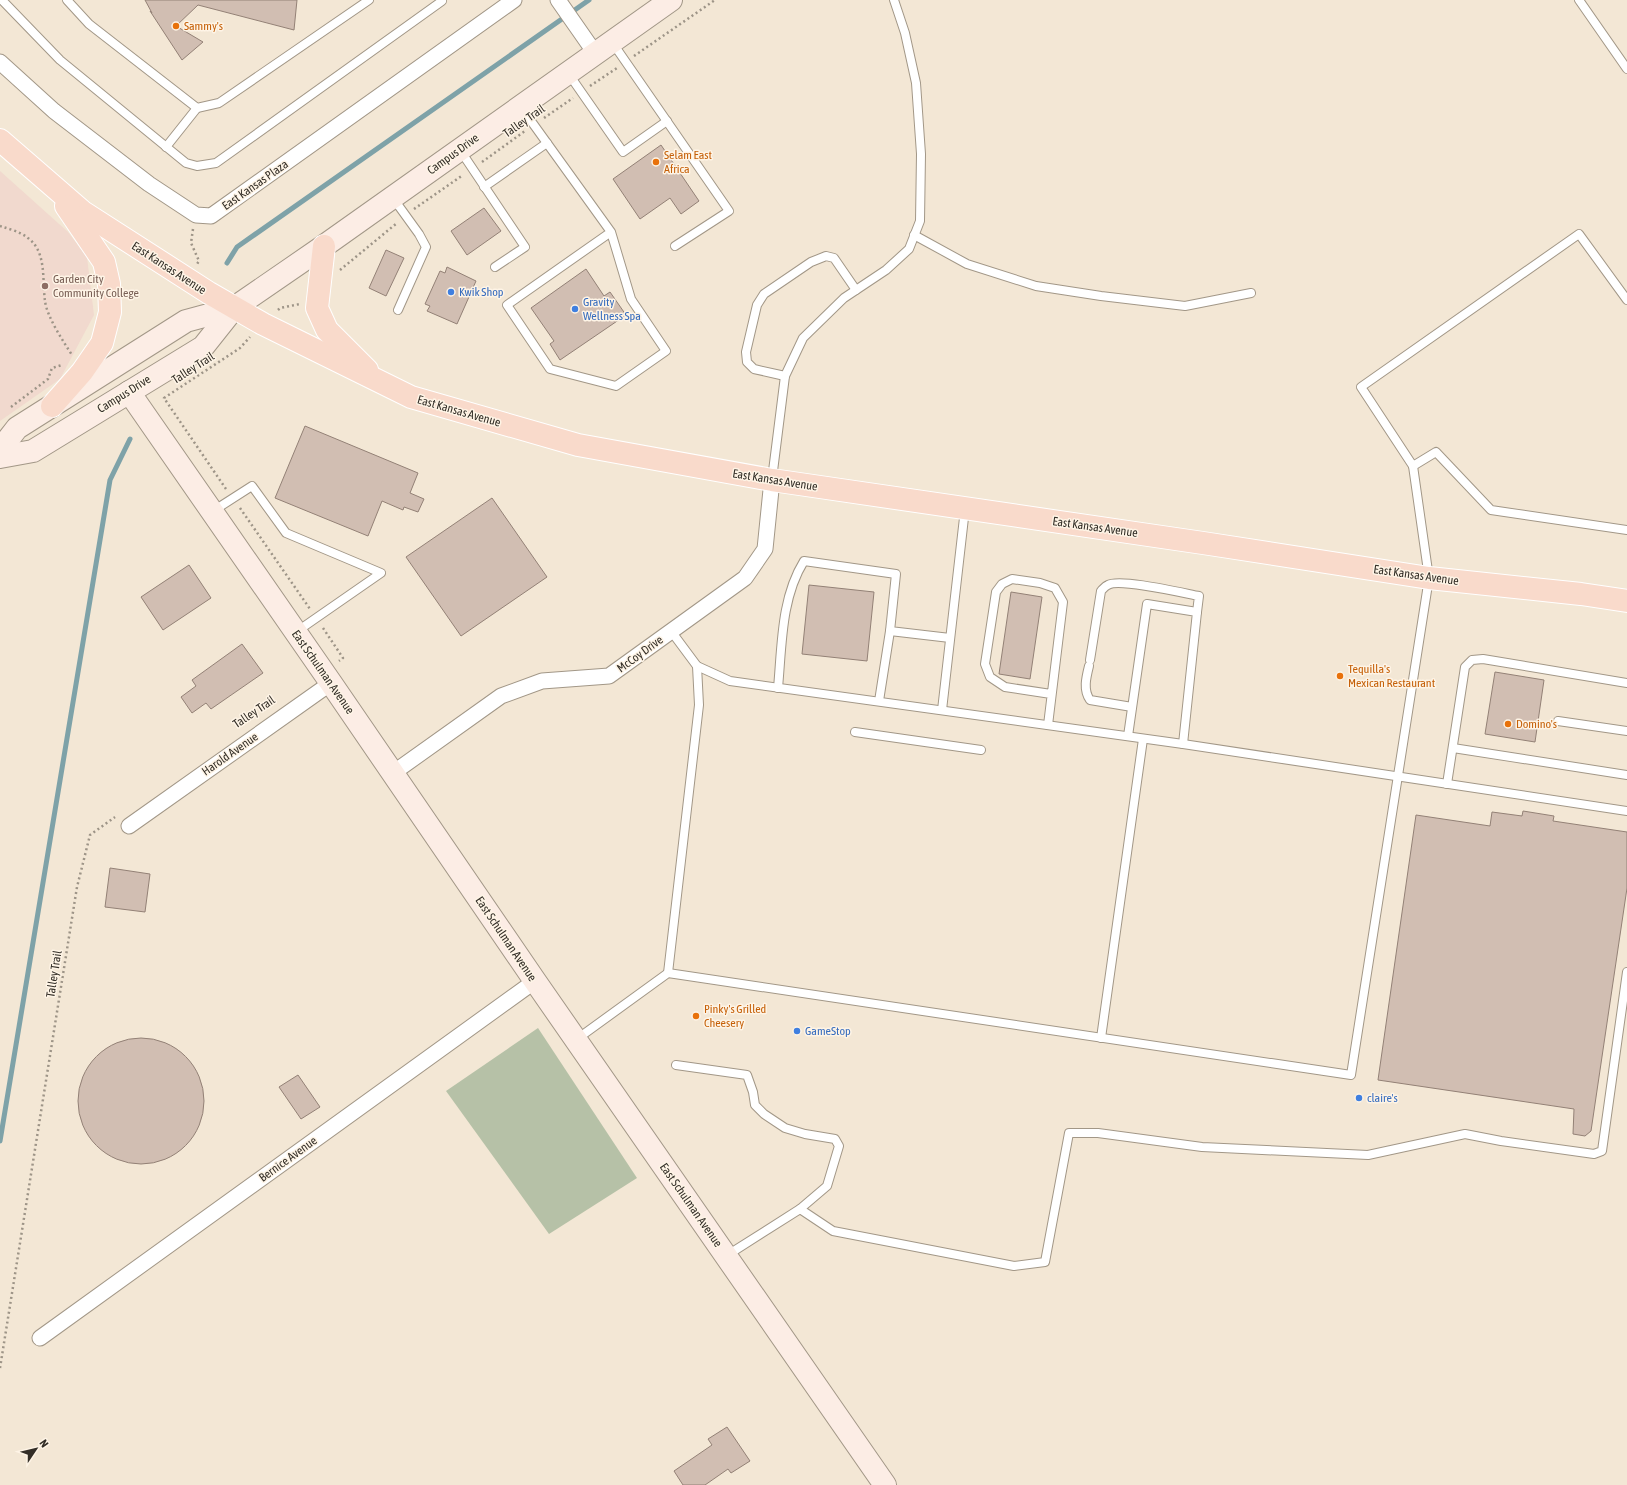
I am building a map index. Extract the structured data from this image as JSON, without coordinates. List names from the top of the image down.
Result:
{
  "streets": {
    "main road": ["East Kansas Avenue"],
    "street": [
      "Campus Drive",
      "East Kansas Plaza",
      "McCoy Drive",
      "East Schulman Avenue",
      "Harold Avenue",
      "Bernice Avenue"
    ],
    "path": ["Talley Trail"]
  },
  "crossings": [
    ["Campus Drive", "East Kansas Avenue"],
    ["Campus Drive", "East Schulman Avenue"],
    ["East Kansas Avenue", "McCoy Drive"],
    ["McCoy Drive", "East Schulman Avenue"],
    ["East Schulman Avenue", "Harold Avenue"],
    ["East Schulman Avenue", "Bernice Avenue"]
  ],
  "places": [
    "Sammy's",
    "Selam East Africa",
    "Garden City Community College",
    "Kwik Shop",
    "Gravity Wellness Spa",
    "Tequilla's Mexican Restaurant",
    "Domino's",
    "Pinky's Grilled Cheesery",
    "GameStop",
    "claire's"
  ],
  "north": "top right"
}
